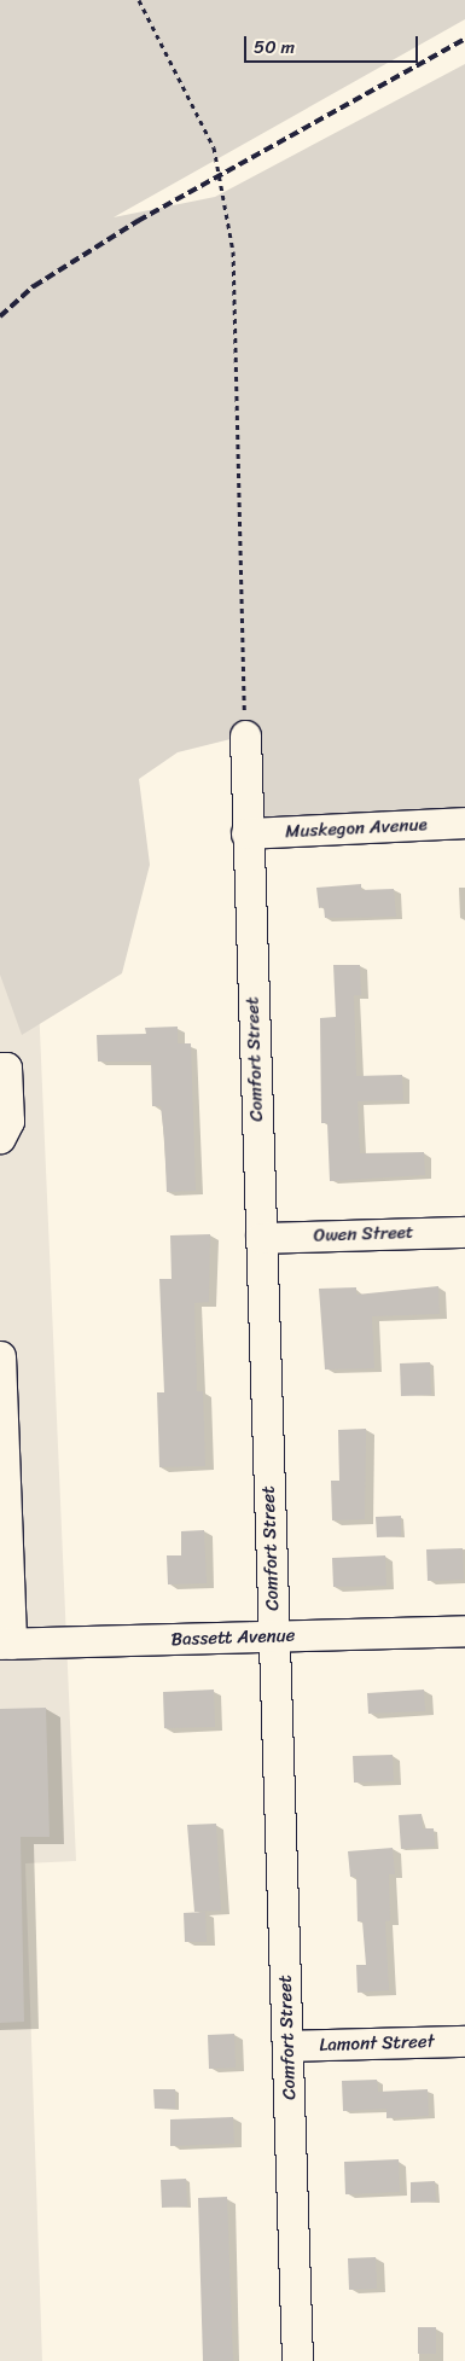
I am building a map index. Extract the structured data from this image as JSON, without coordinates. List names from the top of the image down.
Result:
{
  "streets": {
    "street": [
      "Muskegon Avenue",
      "Comfort Street",
      "Owen Street",
      "Bassett Avenue",
      "Lamont Street"
    ]
  },
  "crossings": [
    ["Muskegon Avenue", "Comfort Street"],
    ["Comfort Street", "Owen Street"],
    ["Comfort Street", "Bassett Avenue"],
    ["Comfort Street", "Lamont Street"]
  ],
  "scale_bar": "50 m"
}
